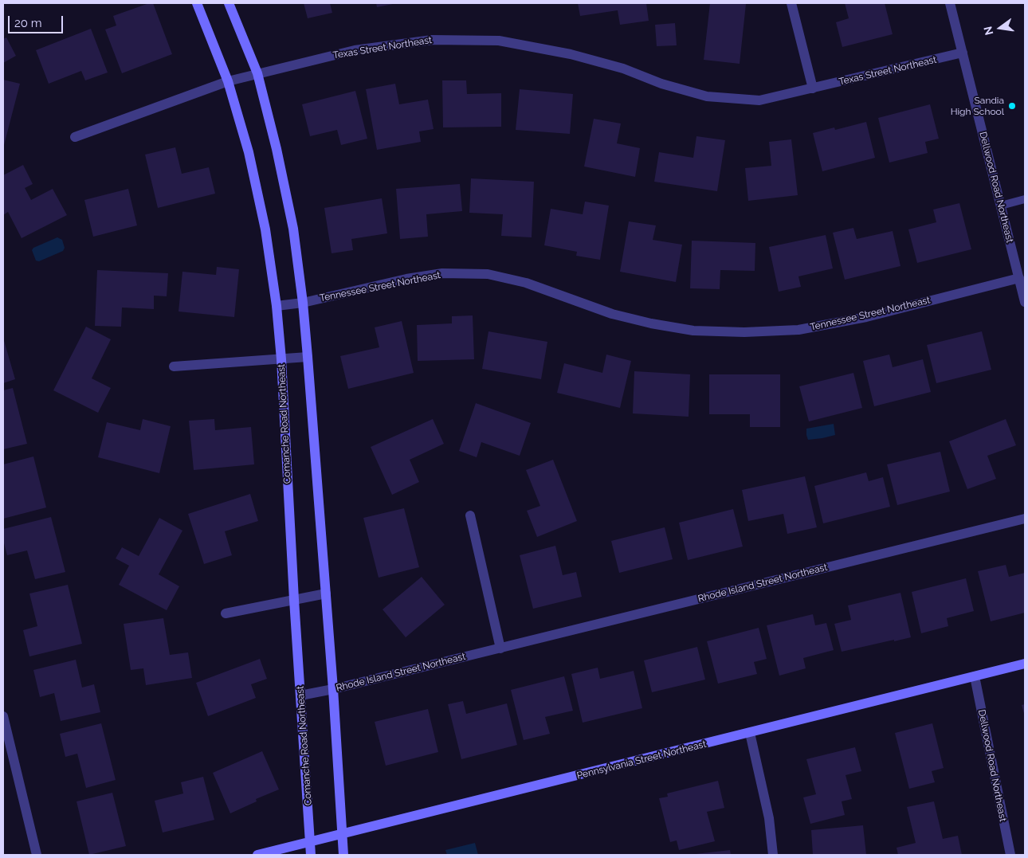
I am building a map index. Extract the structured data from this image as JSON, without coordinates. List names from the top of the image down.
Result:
{
  "streets": {
    "street": [
      "Texas Street Northeast",
      "Dellwood Road Northeast",
      "Tennessee Street Northeast",
      "Comanche Road Northeast",
      "Rhode Island Street Northeast",
      "Pennsylvania Street Northeast"
    ]
  },
  "crossings": [
    ["Texas Street Northeast", "Dellwood Road Northeast"],
    ["Texas Street Northeast", "Comanche Road Northeast"],
    ["Dellwood Road Northeast", "Tennessee Street Northeast"],
    ["Dellwood Road Northeast", "Pennsylvania Street Northeast"],
    ["Tennessee Street Northeast", "Comanche Road Northeast"],
    ["Comanche Road Northeast", "Rhode Island Street Northeast"],
    ["Comanche Road Northeast", "Pennsylvania Street Northeast"]
  ],
  "places": ["Sandia High School"],
  "scale_bar": "20 m",
  "north": "left"
}
